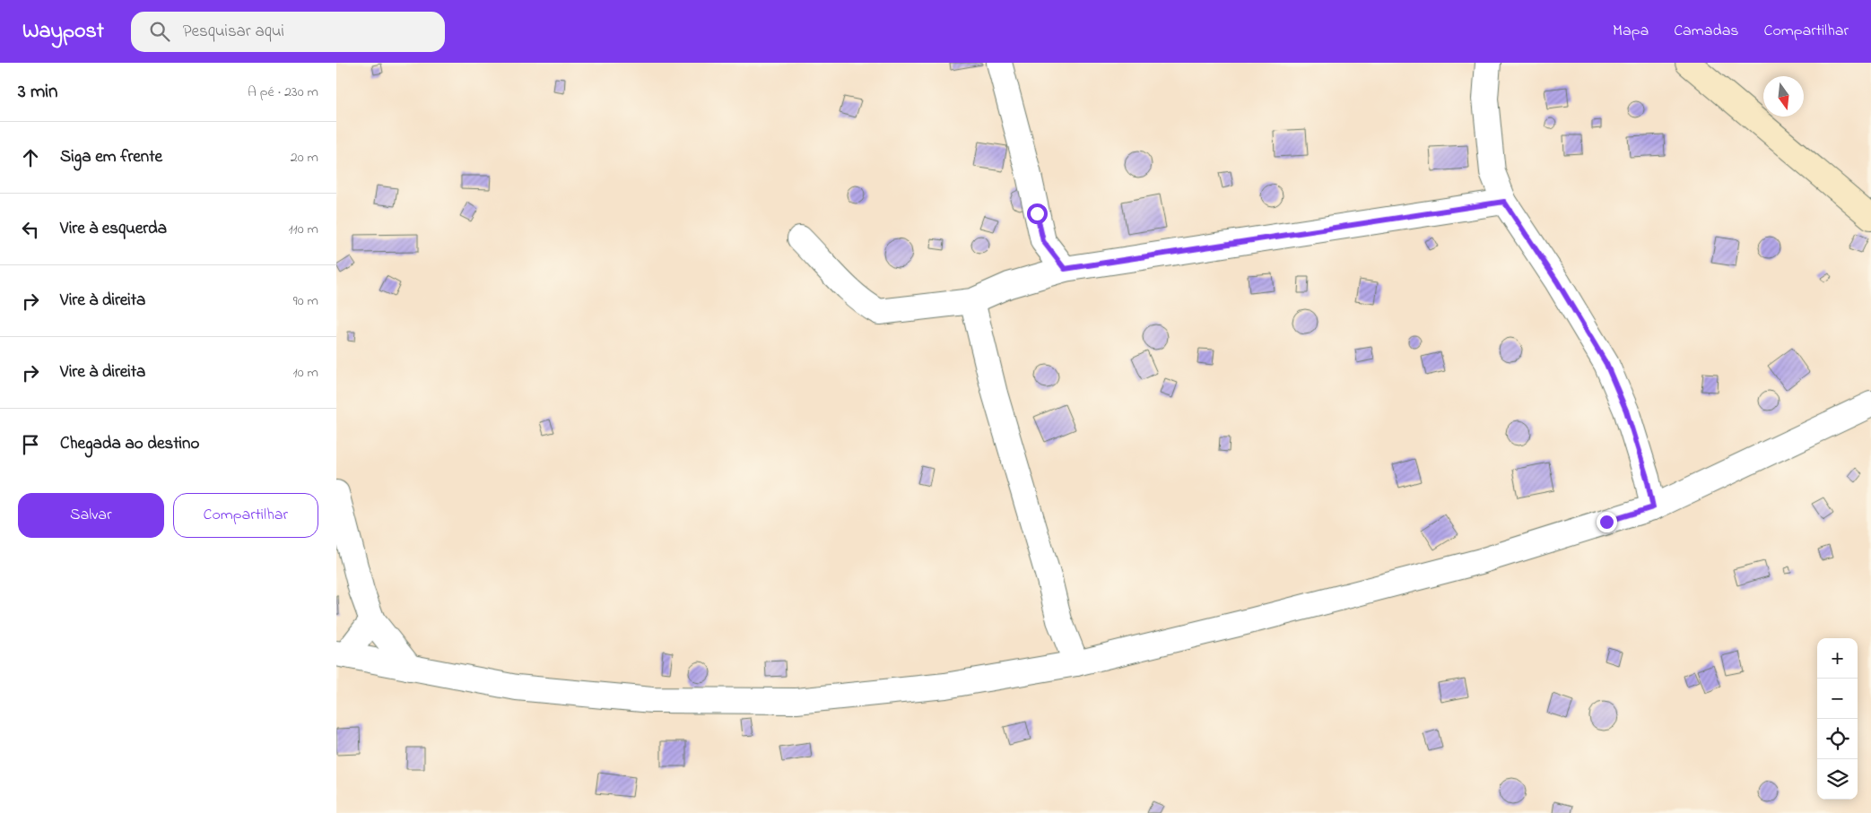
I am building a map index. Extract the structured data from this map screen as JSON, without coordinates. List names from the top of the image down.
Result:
{
  "north": "bottom",
  "page": {
    "header": "Waypost",
    "search": "Pesquisar aqui",
    "nav": ["Mapa", "Camadas", "Compartilhar"],
    "heading": ["3 min", "A pé · 230 m"],
    "list": [
      ["Siga em frente", "20 m"],
      ["Vire à esquerda", "110 m"],
      ["Vire à direita", "90 m"],
      ["Vire à direita", "10 m"],
      "Chegada ao destino"
    ],
    "buttons": ["Salvar", "Compartilhar"],
    "map_buttons": ["+", "−"]
  }
}
